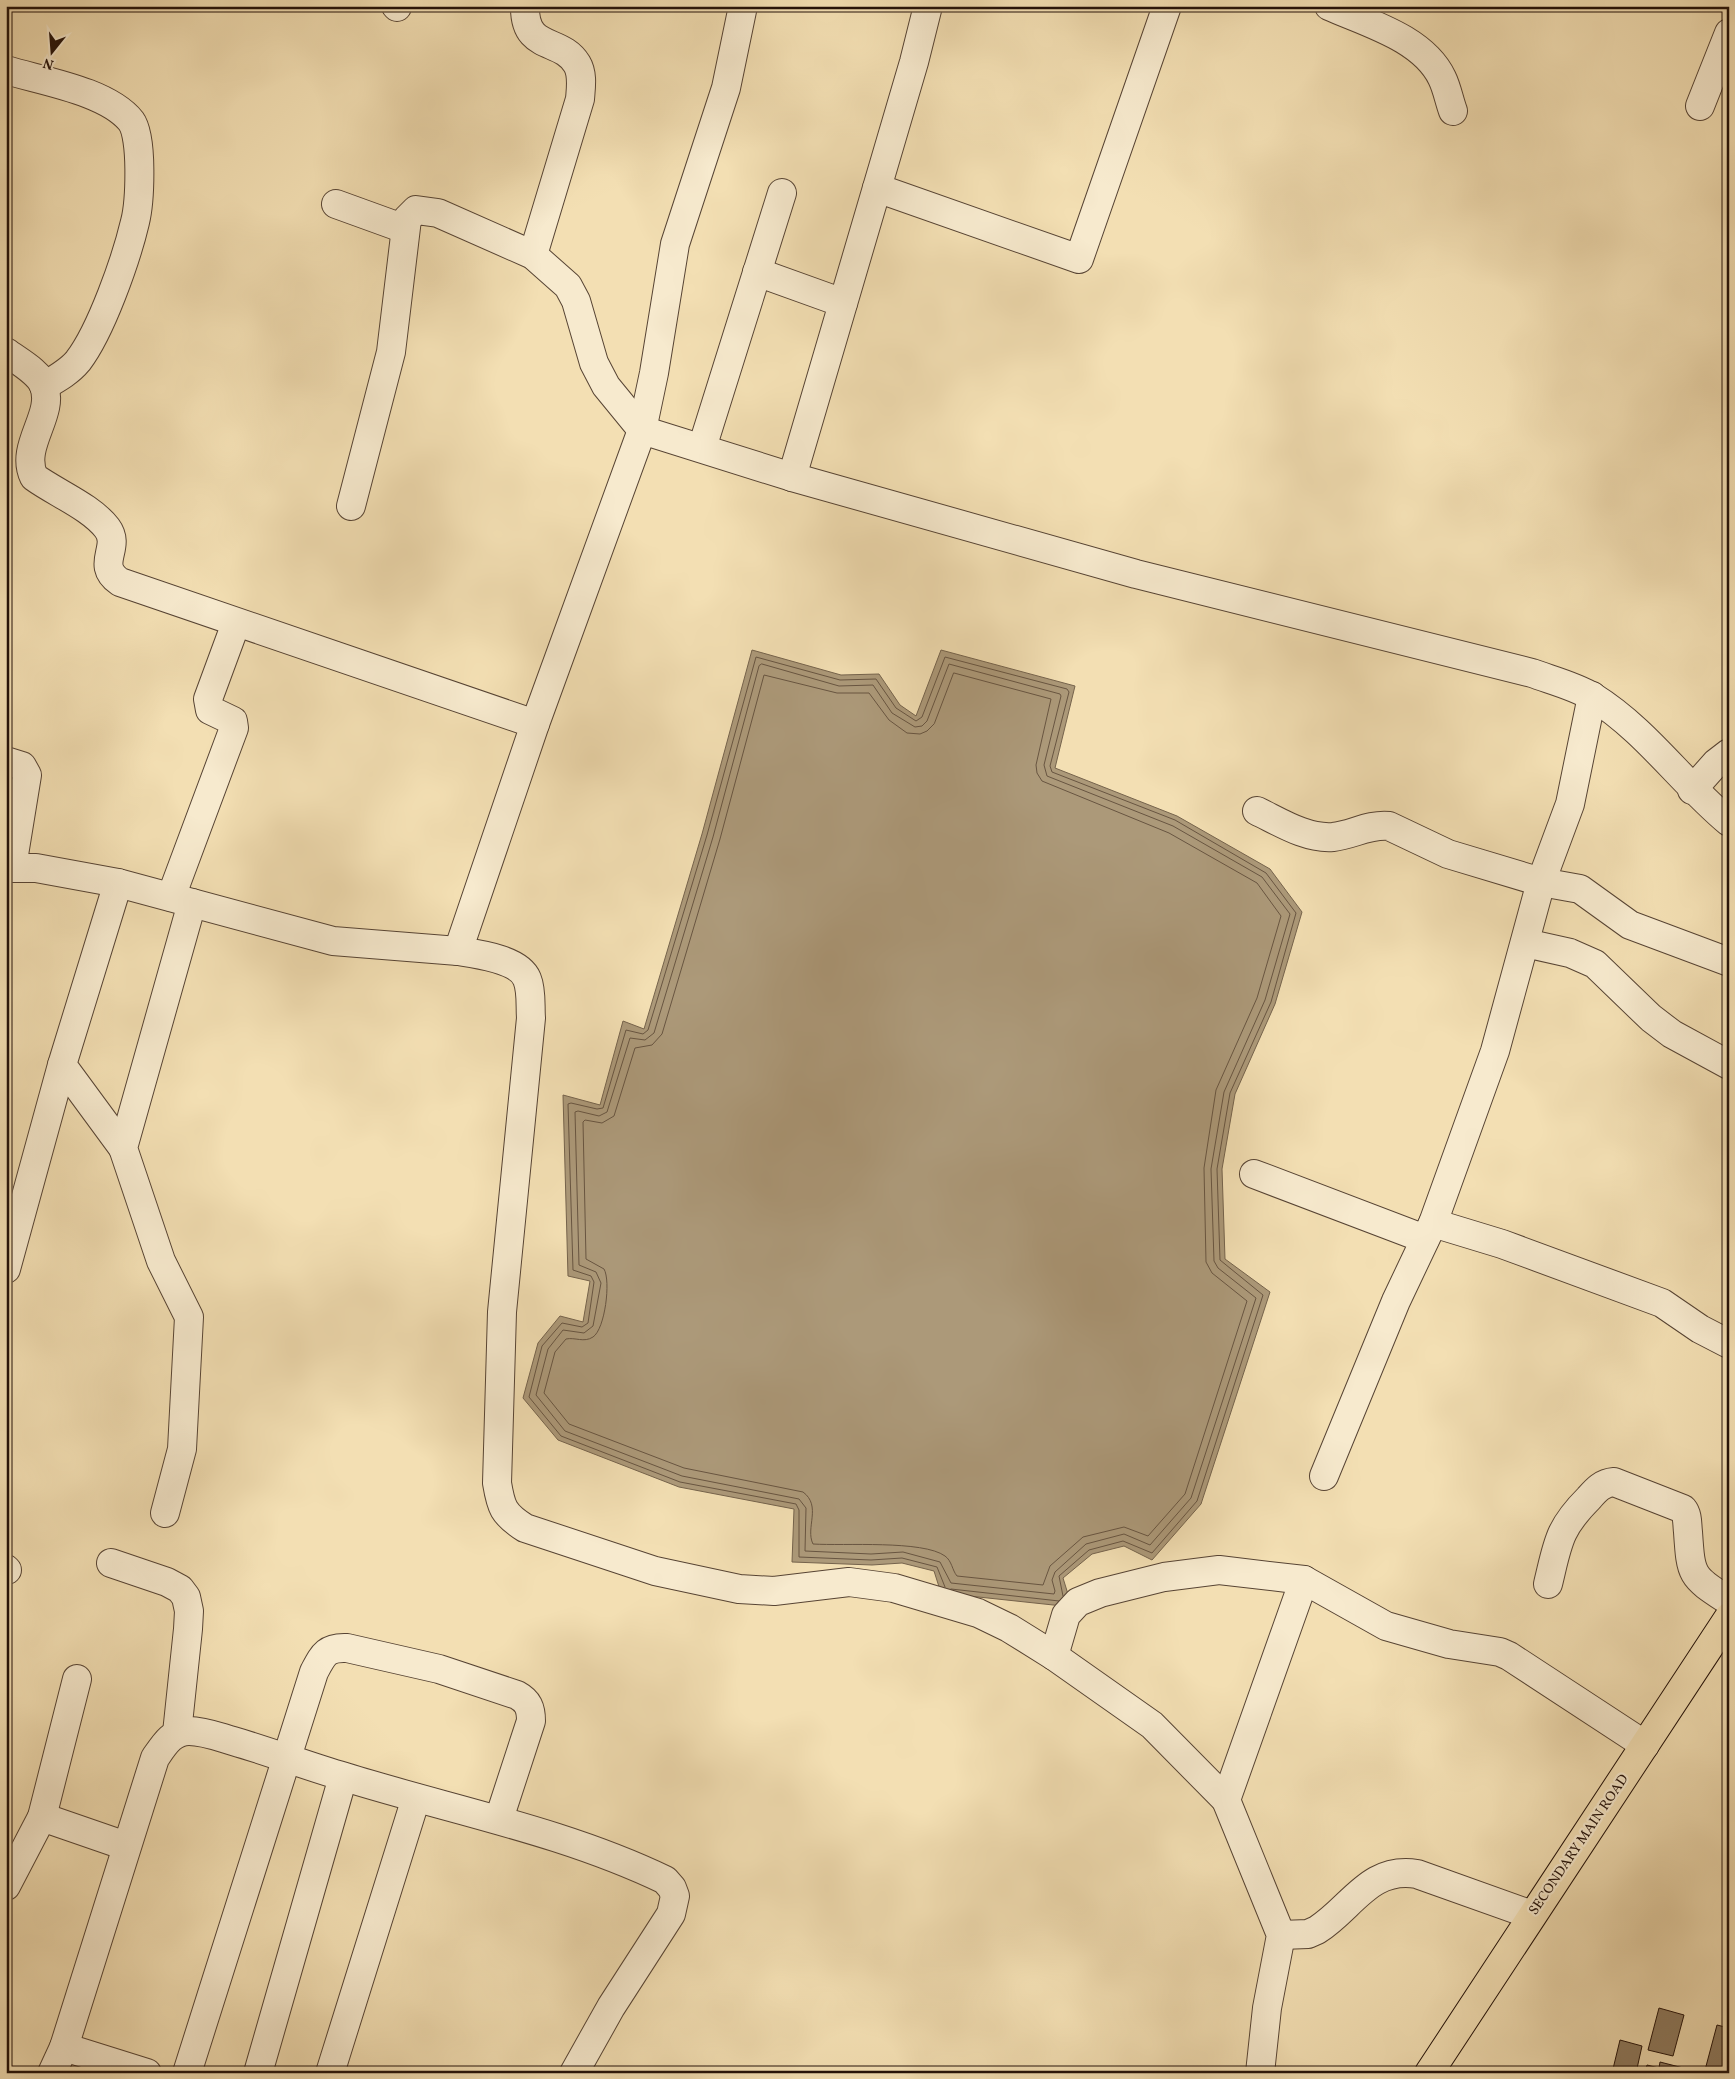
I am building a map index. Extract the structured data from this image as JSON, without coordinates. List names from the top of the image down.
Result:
{
  "streets": {
    "main road": ["SECONDARY MAIN ROAD"]
  },
  "north": "bottom"
}
